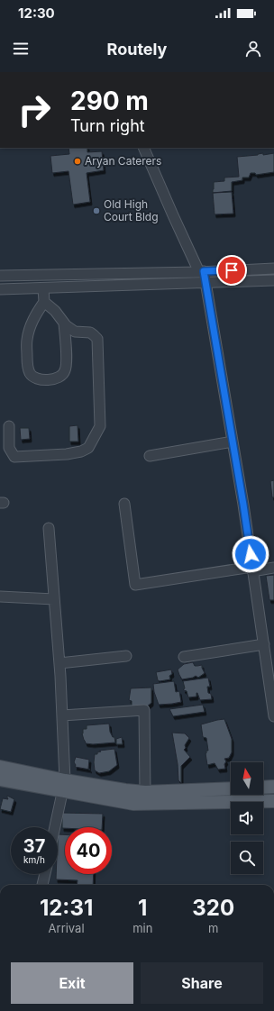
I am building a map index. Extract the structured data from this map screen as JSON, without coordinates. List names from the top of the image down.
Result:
{
  "places": ["Aryan Caterers", "Old High Court Bldg"],
  "north": "top",
  "page": {
    "status": "12:30",
    "header": "Routely",
    "turn": ["290 m", "Turn right"],
    "speed": "37 km/h",
    "limit": "40",
    "eta": [
      "12:31",
      "Arrival",
      "1",
      "min",
      "320",
      "m"
    ],
    "buttons": ["Exit", "Share"]
  }
}
